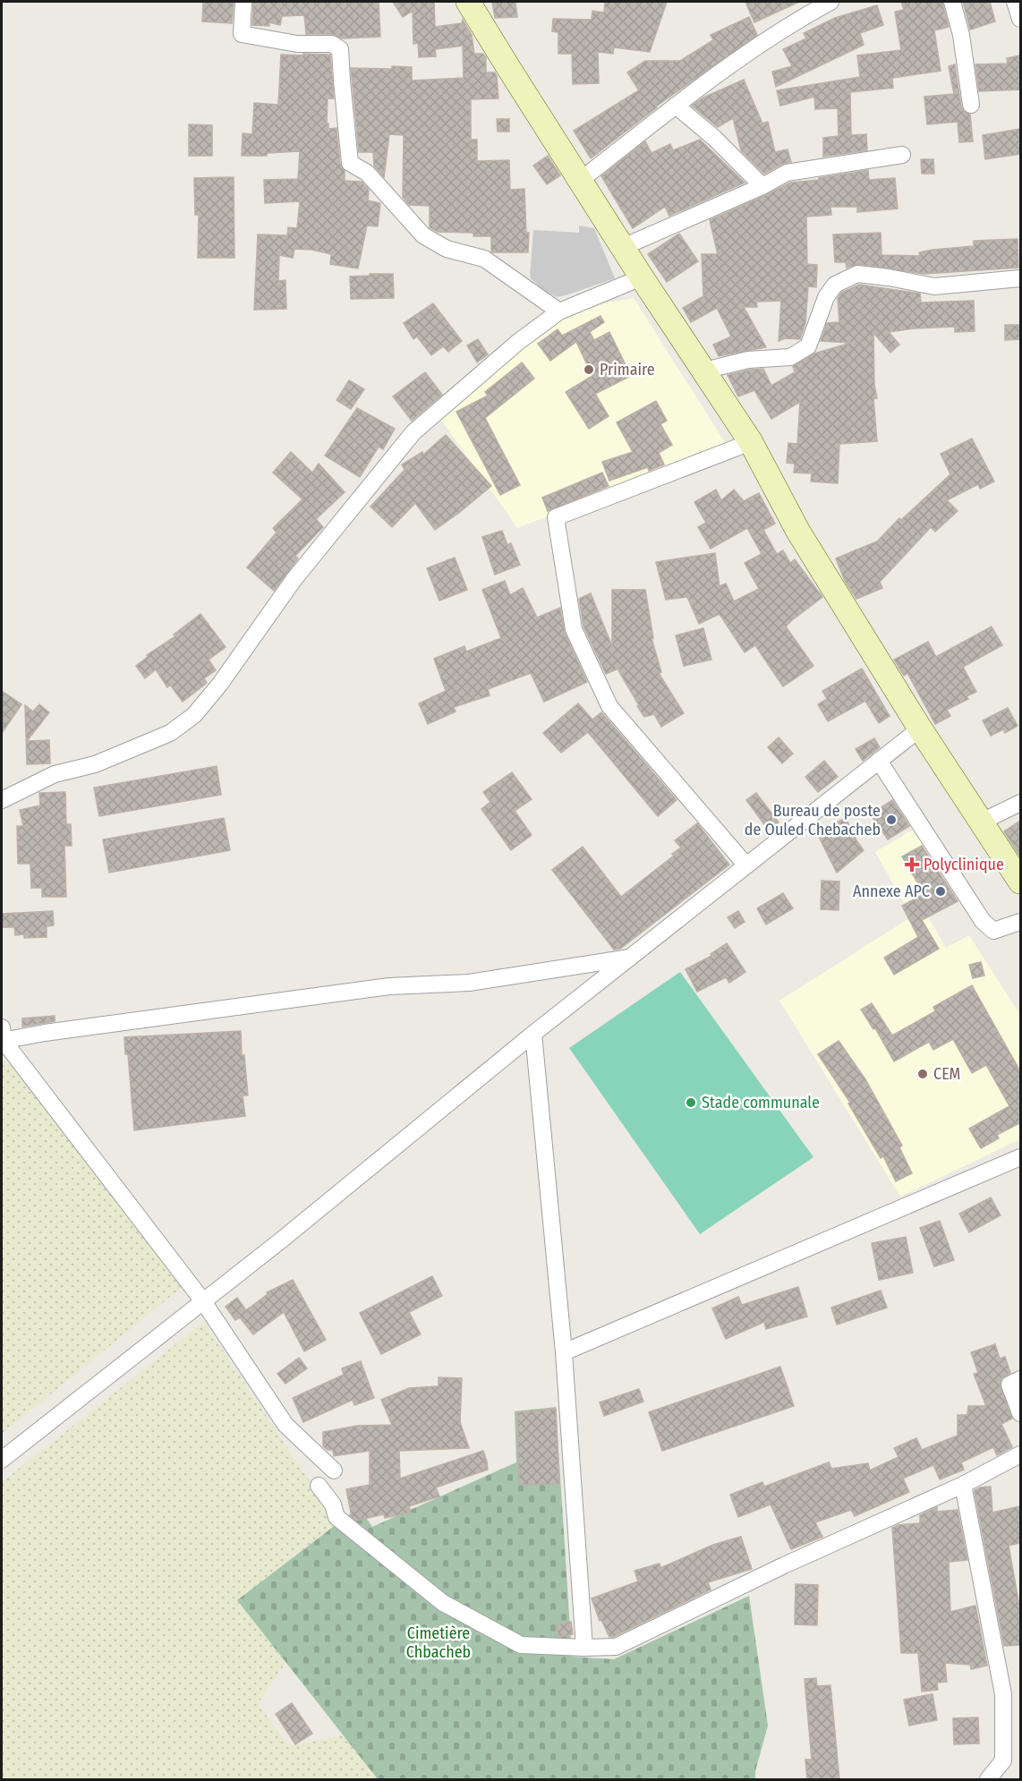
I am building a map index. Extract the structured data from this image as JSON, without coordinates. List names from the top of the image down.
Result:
{
  "parks": ["Cimetière Chbacheb"],
  "places": {
    "other": [
      "Primaire",
      "Bureau de poste de Ouled Chebacheb",
      "Annexe APC",
      "CEM",
      "Stade communale"
    ],
    "health": ["Polyclinique"]
  }
}
